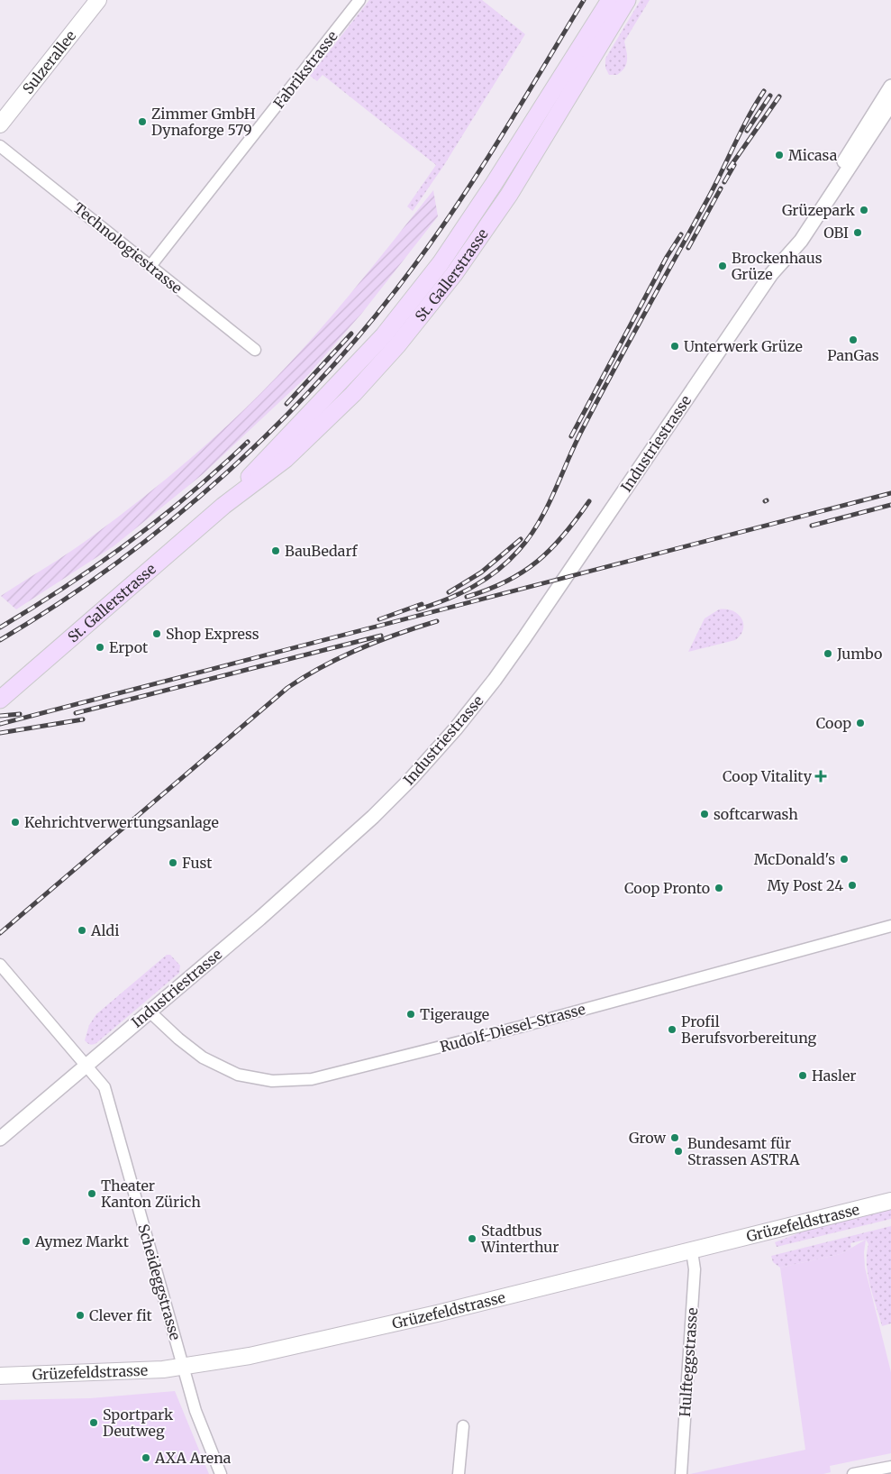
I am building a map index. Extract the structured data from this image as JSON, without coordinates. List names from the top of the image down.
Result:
{
  "streets": {
    "main road": ["Sulzerallee", "St. Gallerstrasse", "Grüzefeldstrasse"],
    "street": [
      "Fabrikstrasse",
      "Technologiestrasse",
      "Industriestrasse",
      "Rudolf-Diesel-Strasse",
      "Scheideggstrasse",
      "Hulfteggstrasse"
    ]
  },
  "crossings": [
    ["Fabrikstrasse", "Technologiestrasse"],
    ["Industriestrasse", "Rudolf-Diesel-Strasse"],
    ["Industriestrasse", "Scheideggstrasse"],
    ["Grüzefeldstrasse", "Scheideggstrasse"],
    ["Grüzefeldstrasse", "Hulfteggstrasse"]
  ],
  "places": {
    "other": [
      "Zimmer GmbH Dynaforge 579",
      "Micasa",
      "Grüzepark",
      "OBI",
      "Brockenhaus Grüze",
      "PanGas",
      "Unterwerk Grüze",
      "BauBedarf",
      "Shop Express",
      "Erpot",
      "Jumbo",
      "Coop",
      "softcarwash",
      "Kehrichtverwertungsanlage",
      "McDonald's",
      "Fust",
      "My Post 24",
      "Coop Pronto",
      "Aldi",
      "Tigerauge",
      "Profil Berufsvorbereitung",
      "Hasler",
      "Grow",
      "Bundesamt für Strassen ASTRA",
      "Theater Kanton Zürich",
      "Stadtbus Winterthur",
      "Aymez Markt",
      "Clever fit",
      "Sportpark Deutweg",
      "AXA Arena"
    ],
    "health": ["Coop Vitality"]
  }
}
